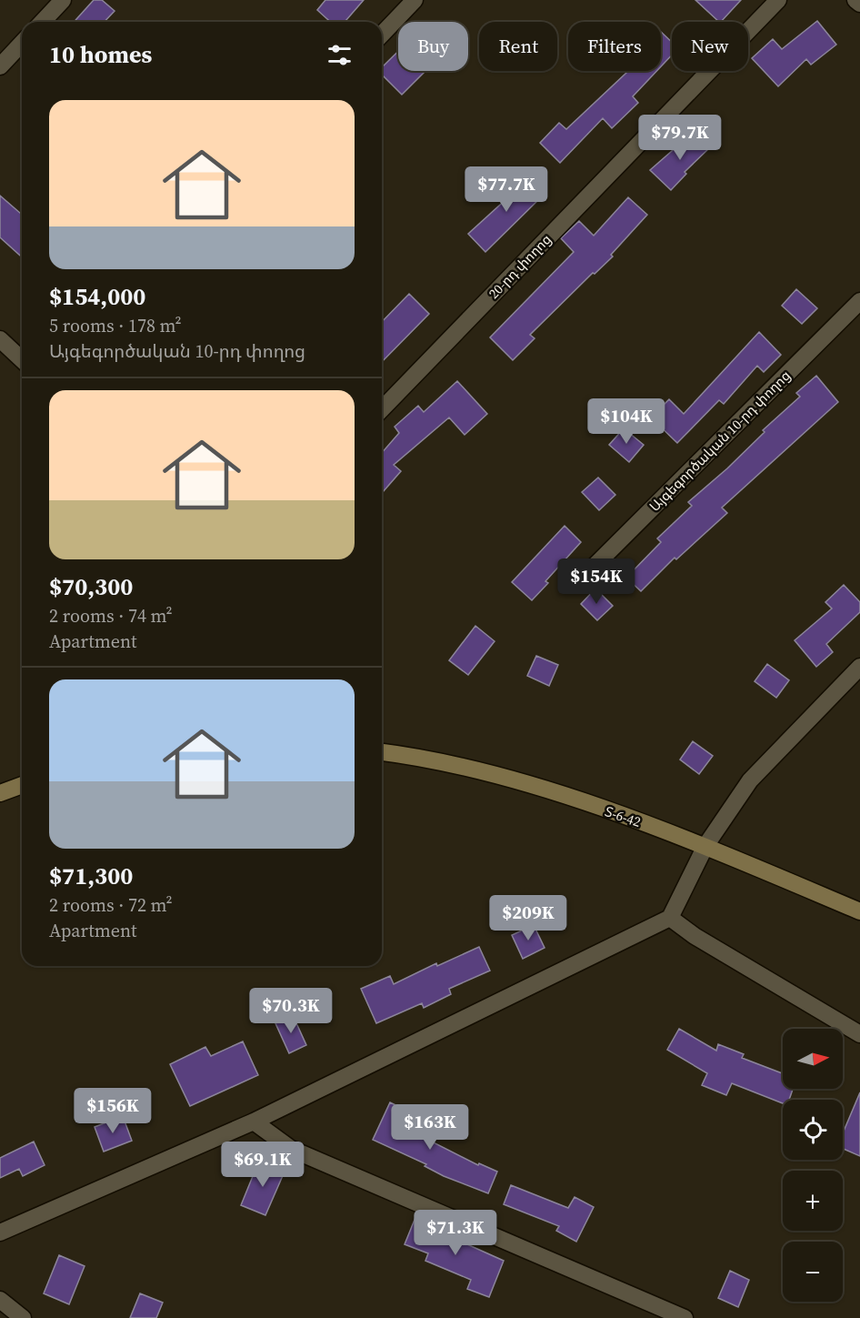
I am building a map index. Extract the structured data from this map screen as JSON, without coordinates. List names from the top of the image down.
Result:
{
  "streets": {
    "main road": ["Տ-6-42"],
    "street": ["20-րդ փողոց", "Այգեգործական 10-րդ փողոց"]
  },
  "north": "right",
  "page": {
    "chip": [
      "Buy",
      "Rent",
      "Filters",
      "New"
    ],
    "heading": "10 homes",
    "list": [
      {
        "name": "$154,000",
        "note": "5 rooms · 178 m² · Այգեգործական 10-րդ փողոց"
      },
      {
        "name": "$70,300",
        "note": "2 rooms · 74 m² · Apartment"
      },
      {
        "name": "$71,300",
        "note": "2 rooms · 72 m² · Apartment"
      }
    ],
    "price": [
      "$79.7K",
      "$77.7K",
      "$104K",
      "$154K",
      "$209K",
      "$70.3K",
      "$156K",
      "$163K",
      "$69.1K",
      "$71.3K"
    ],
    "map_buttons": ["+", "−"]
  }
}
